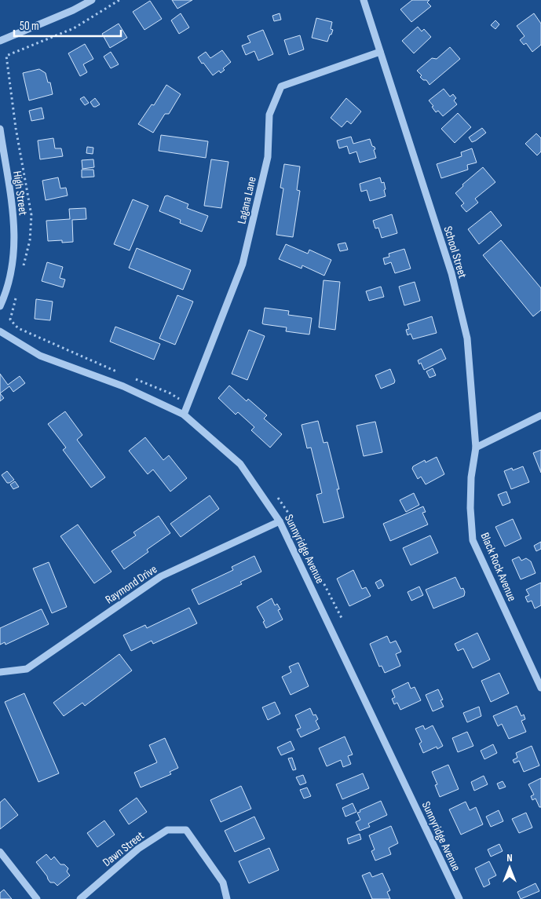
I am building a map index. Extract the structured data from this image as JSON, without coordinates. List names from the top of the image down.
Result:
{
  "streets": {
    "street": [
      "High Street",
      "Lagana Lane",
      "School Street",
      "Sunnyridge Avenue",
      "Black Rock Avenue",
      "Raymond Drive",
      "Dawn Street"
    ]
  },
  "crossings": [
    ["Lagana Lane", "School Street"],
    ["Lagana Lane", "Sunnyridge Avenue"],
    ["School Street", "Black Rock Avenue"],
    ["Sunnyridge Avenue", "Raymond Drive"]
  ],
  "scale_bar": "50 m",
  "north": "top"
}
